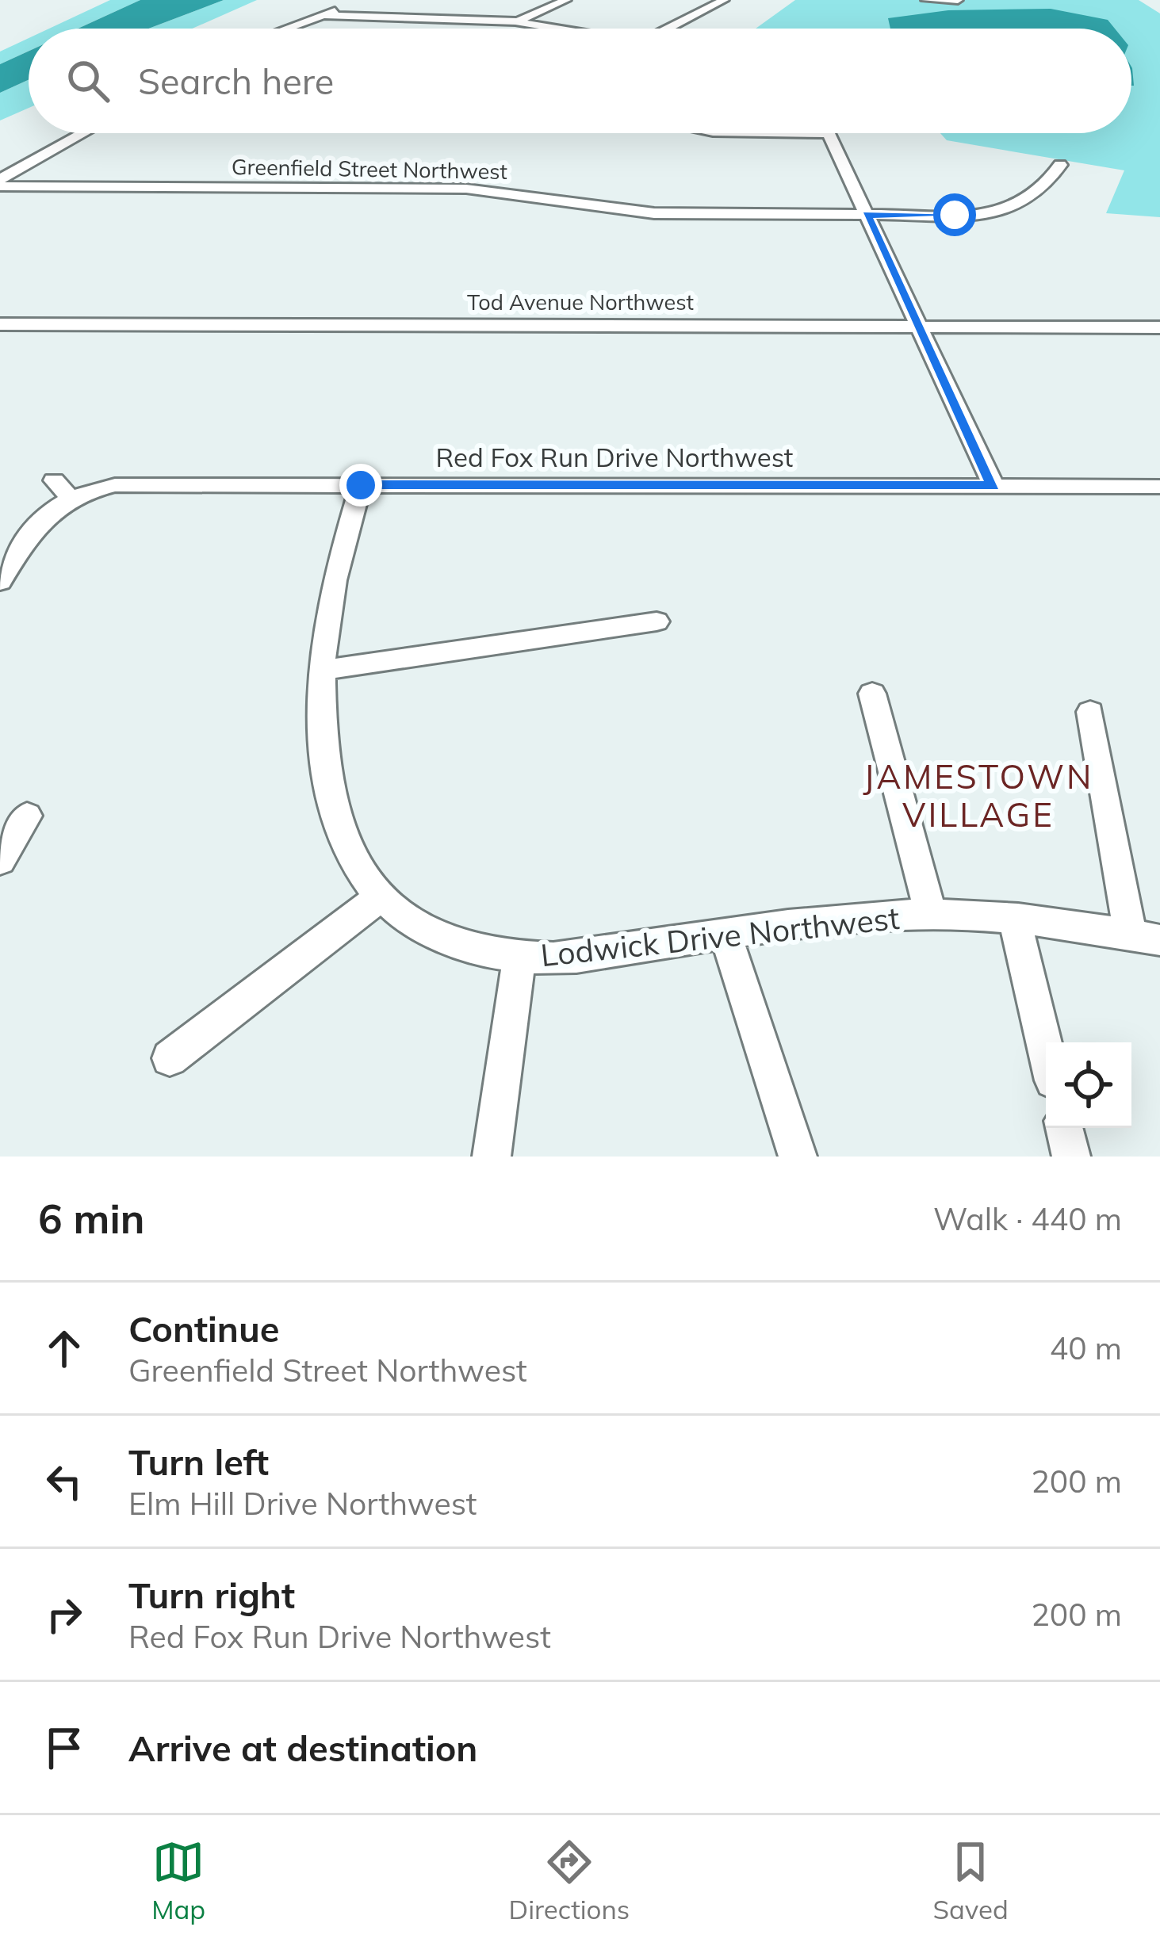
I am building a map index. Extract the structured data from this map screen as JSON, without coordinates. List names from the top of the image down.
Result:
{
  "streets": {
    "street": [
      "Greenfield Street Northwest",
      "Tod Avenue Northwest",
      "Red Fox Run Drive Northwest",
      "Lodwick Drive Northwest"
    ]
  },
  "crossings": [
    ["Red Fox Run Drive Northwest", "Lodwick Drive Northwest"]
  ],
  "districts": ["JAMESTOWN VILLAGE"],
  "page": {
    "search": "Search here",
    "heading": ["6 min", "Walk · 440 m"],
    "list": [
      ["Continue", "Greenfield Street Northwest", "40 m"],
      ["Turn left", "Elm Hill Drive Northwest", "200 m"],
      ["Turn right", "Red Fox Run Drive Northwest", "200 m"],
      "Arrive at destination"
    ],
    "nav": ["Map", "Directions", "Saved"]
  }
}
